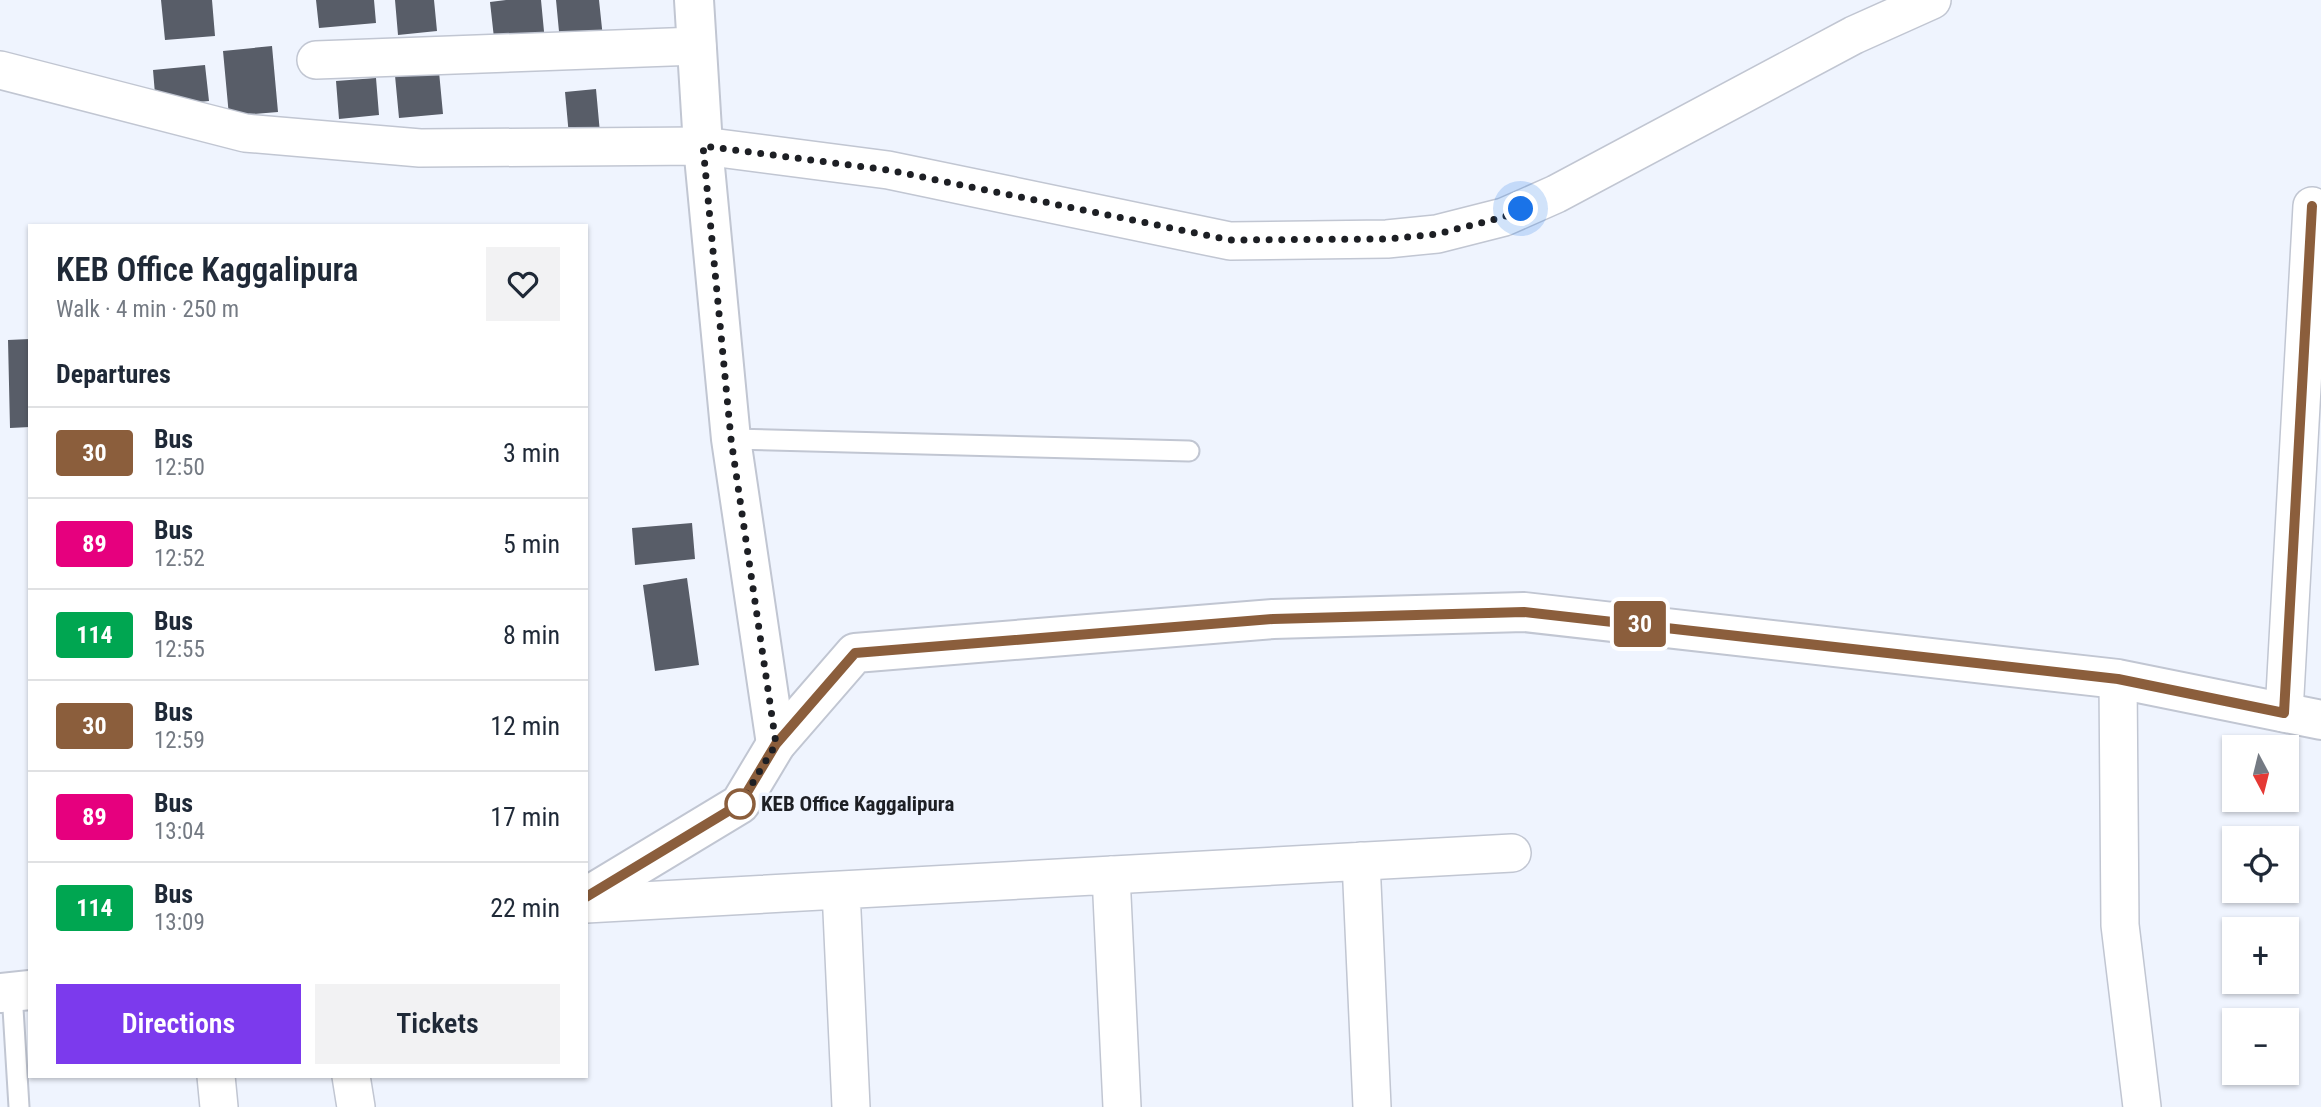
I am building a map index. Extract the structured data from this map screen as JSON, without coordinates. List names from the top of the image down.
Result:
{
  "places": ["KEB Office Kaggalipura"],
  "lines": ["bus line 30"],
  "north": "bottom",
  "page": {
    "on_map": "30",
    "heading": [
      ["KEB Office Kaggalipura", "Walk · 4 min · 250 m"],
      "Departures"
    ],
    "list": [
      {
        "mark": "30",
        "name": "Bus",
        "note": "12:50",
        "value": "3 min"
      },
      {
        "mark": "89",
        "name": "Bus",
        "note": "12:52",
        "value": "5 min"
      },
      {
        "mark": "114",
        "name": "Bus",
        "note": "12:55",
        "value": "8 min"
      },
      {
        "mark": "30",
        "name": "Bus",
        "note": "12:59",
        "value": "12 min"
      },
      {
        "mark": "89",
        "name": "Bus",
        "note": "13:04",
        "value": "17 min"
      },
      {
        "mark": "114",
        "name": "Bus",
        "note": "13:09",
        "value": "22 min"
      }
    ],
    "map_buttons": ["+", "−"],
    "buttons": ["Directions", "Tickets"]
  }
}
